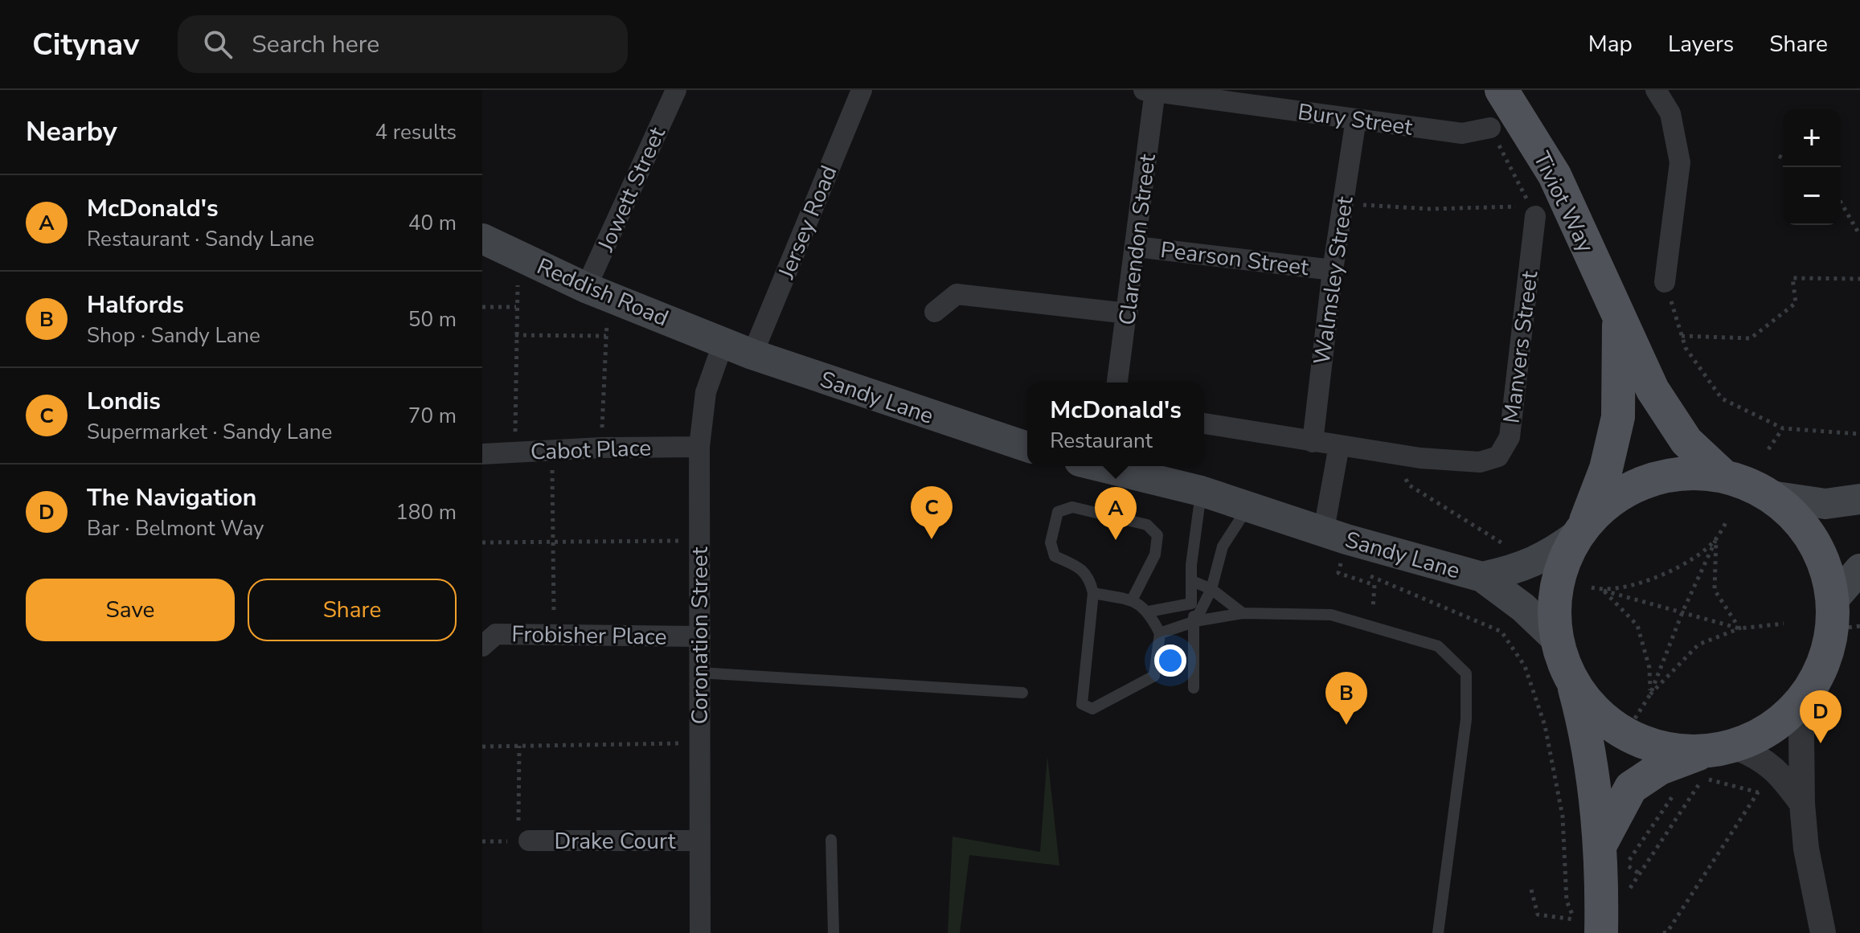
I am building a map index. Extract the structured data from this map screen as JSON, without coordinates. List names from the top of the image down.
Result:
{
  "streets": {
    "main road": ["Tiviot Way", "Reddish Road", "Sandy Lane"],
    "street": [
      "Bury Street",
      "Jowett Street",
      "Jersey Road",
      "Clarendon Street",
      "Pearson Street",
      "Walmsley Street",
      "Manvers Street",
      "Cabot Place",
      "Frobisher Place",
      "Coronation Street",
      "Drake Court"
    ]
  },
  "crossings": [
    ["Bury Street", "Clarendon Street"],
    ["Bury Street", "Walmsley Street"],
    ["Jowett Street", "Reddish Road"],
    ["Tiviot Way", "Sandy Lane"],
    ["Jersey Road", "Sandy Lane"],
    ["Clarendon Street", "Pearson Street"],
    ["Pearson Street", "Walmsley Street"],
    ["Reddish Road", "Sandy Lane"],
    ["Reddish Road", "Coronation Street"],
    ["Sandy Lane", "Coronation Street"],
    ["Cabot Place", "Coronation Street"],
    ["Frobisher Place", "Coronation Street"],
    ["Coronation Street", "Drake Court"]
  ],
  "page": {
    "header": "Citynav",
    "search": "Search here",
    "nav": ["Map", "Layers", "Share"],
    "heading": ["Nearby", "4 results"],
    "map_buttons": ["+", "−"],
    "list": [
      {
        "mark": "A",
        "name": "McDonald's",
        "note": "Restaurant · Sandy Lane",
        "value": "40 m"
      },
      {
        "mark": "B",
        "name": "Halfords",
        "note": "Shop · Sandy Lane",
        "value": "50 m"
      },
      {
        "mark": "C",
        "name": "Londis",
        "note": "Supermarket · Sandy Lane",
        "value": "70 m"
      },
      {
        "mark": "D",
        "name": "The Navigation",
        "note": "Bar · Belmont Way",
        "value": "180 m"
      }
    ],
    "popup": ["McDonald's", "Restaurant"],
    "pins": [
      "C",
      "A",
      "B",
      "D"
    ],
    "buttons": ["Save", "Share"]
  }
}
